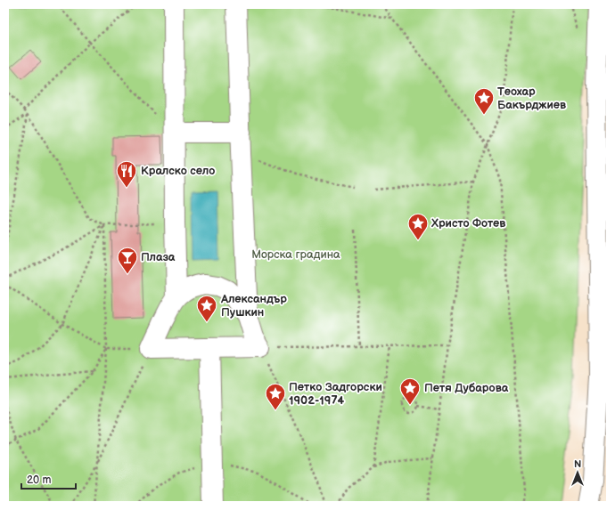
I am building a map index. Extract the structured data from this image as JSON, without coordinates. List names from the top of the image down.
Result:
{
  "parks": ["Морска градина"],
  "places": {
    "place": [
      "Теохар Бакърджиев",
      "Христо Фотев",
      "Александър Пушкин",
      "Петя Дубарова",
      "Петко Задгорски 1902-1974"
    ],
    "restaurant": ["Кралско село"],
    "bar": ["Плаза"]
  },
  "scale_bar": "20 m",
  "north": "top"
}
